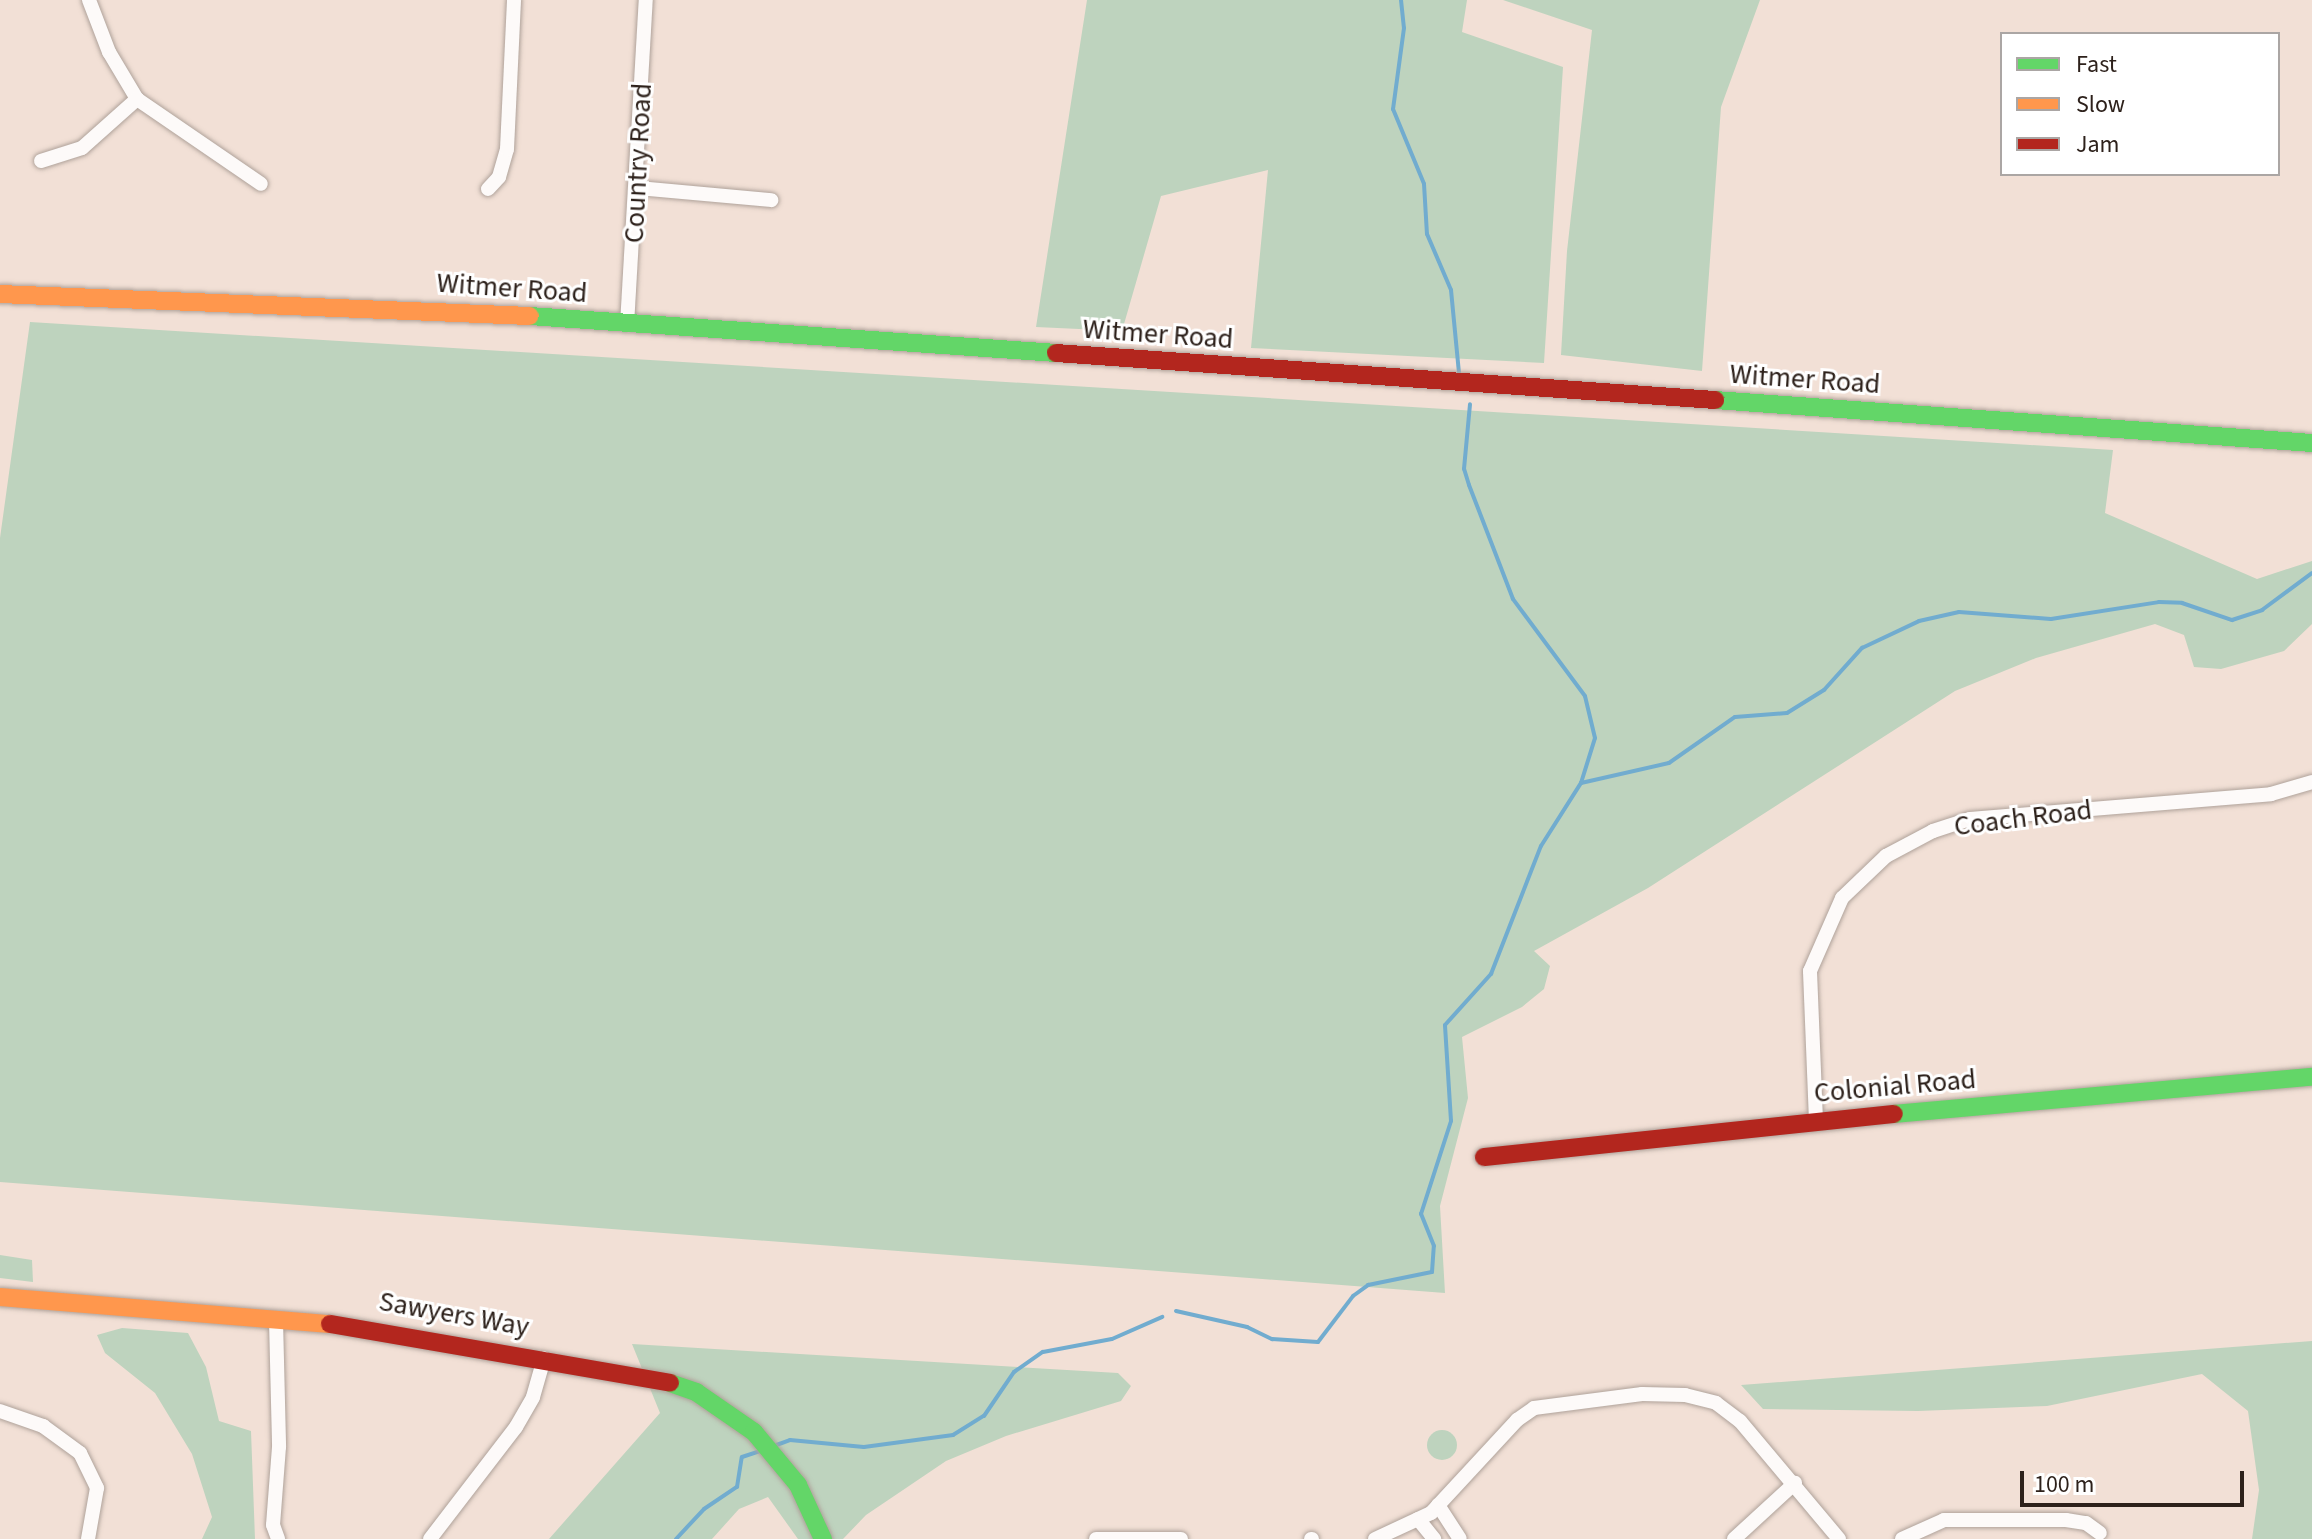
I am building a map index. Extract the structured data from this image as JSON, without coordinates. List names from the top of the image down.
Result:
{
  "streets": {
    "street": [
      "Country Road",
      "Witmer Road",
      "Coach Road",
      "Colonial Road",
      "Sawyers Way"
    ]
  },
  "crossings": [
    ["Country Road", "Witmer Road"],
    ["Coach Road", "Colonial Road"]
  ],
  "legend": ["Fast", "Slow", "Jam"],
  "scale_bar": "100 m"
}
